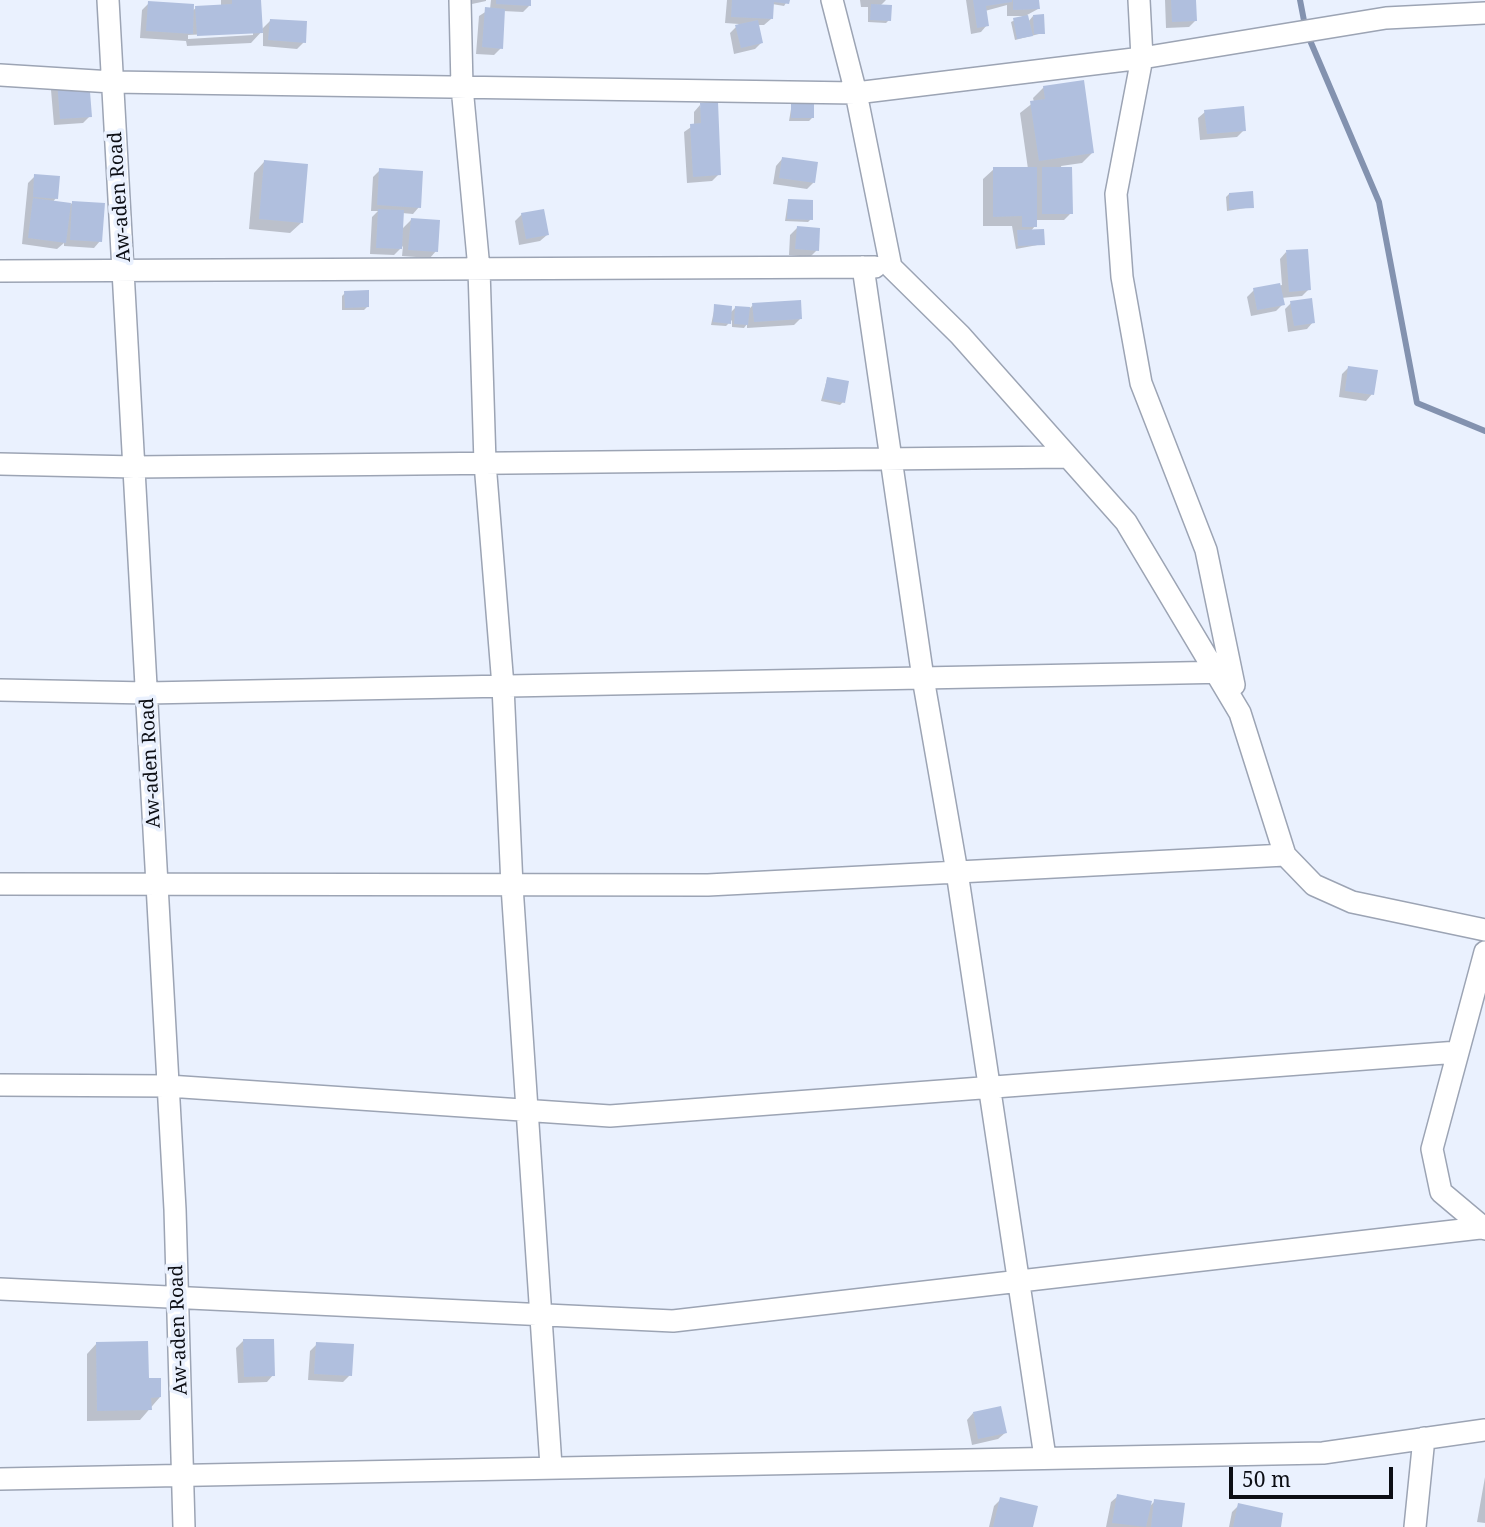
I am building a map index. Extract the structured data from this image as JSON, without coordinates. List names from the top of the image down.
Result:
{
  "streets": {
    "street": ["Aw-aden Road"]
  },
  "scale_bar": "50 m"
}
